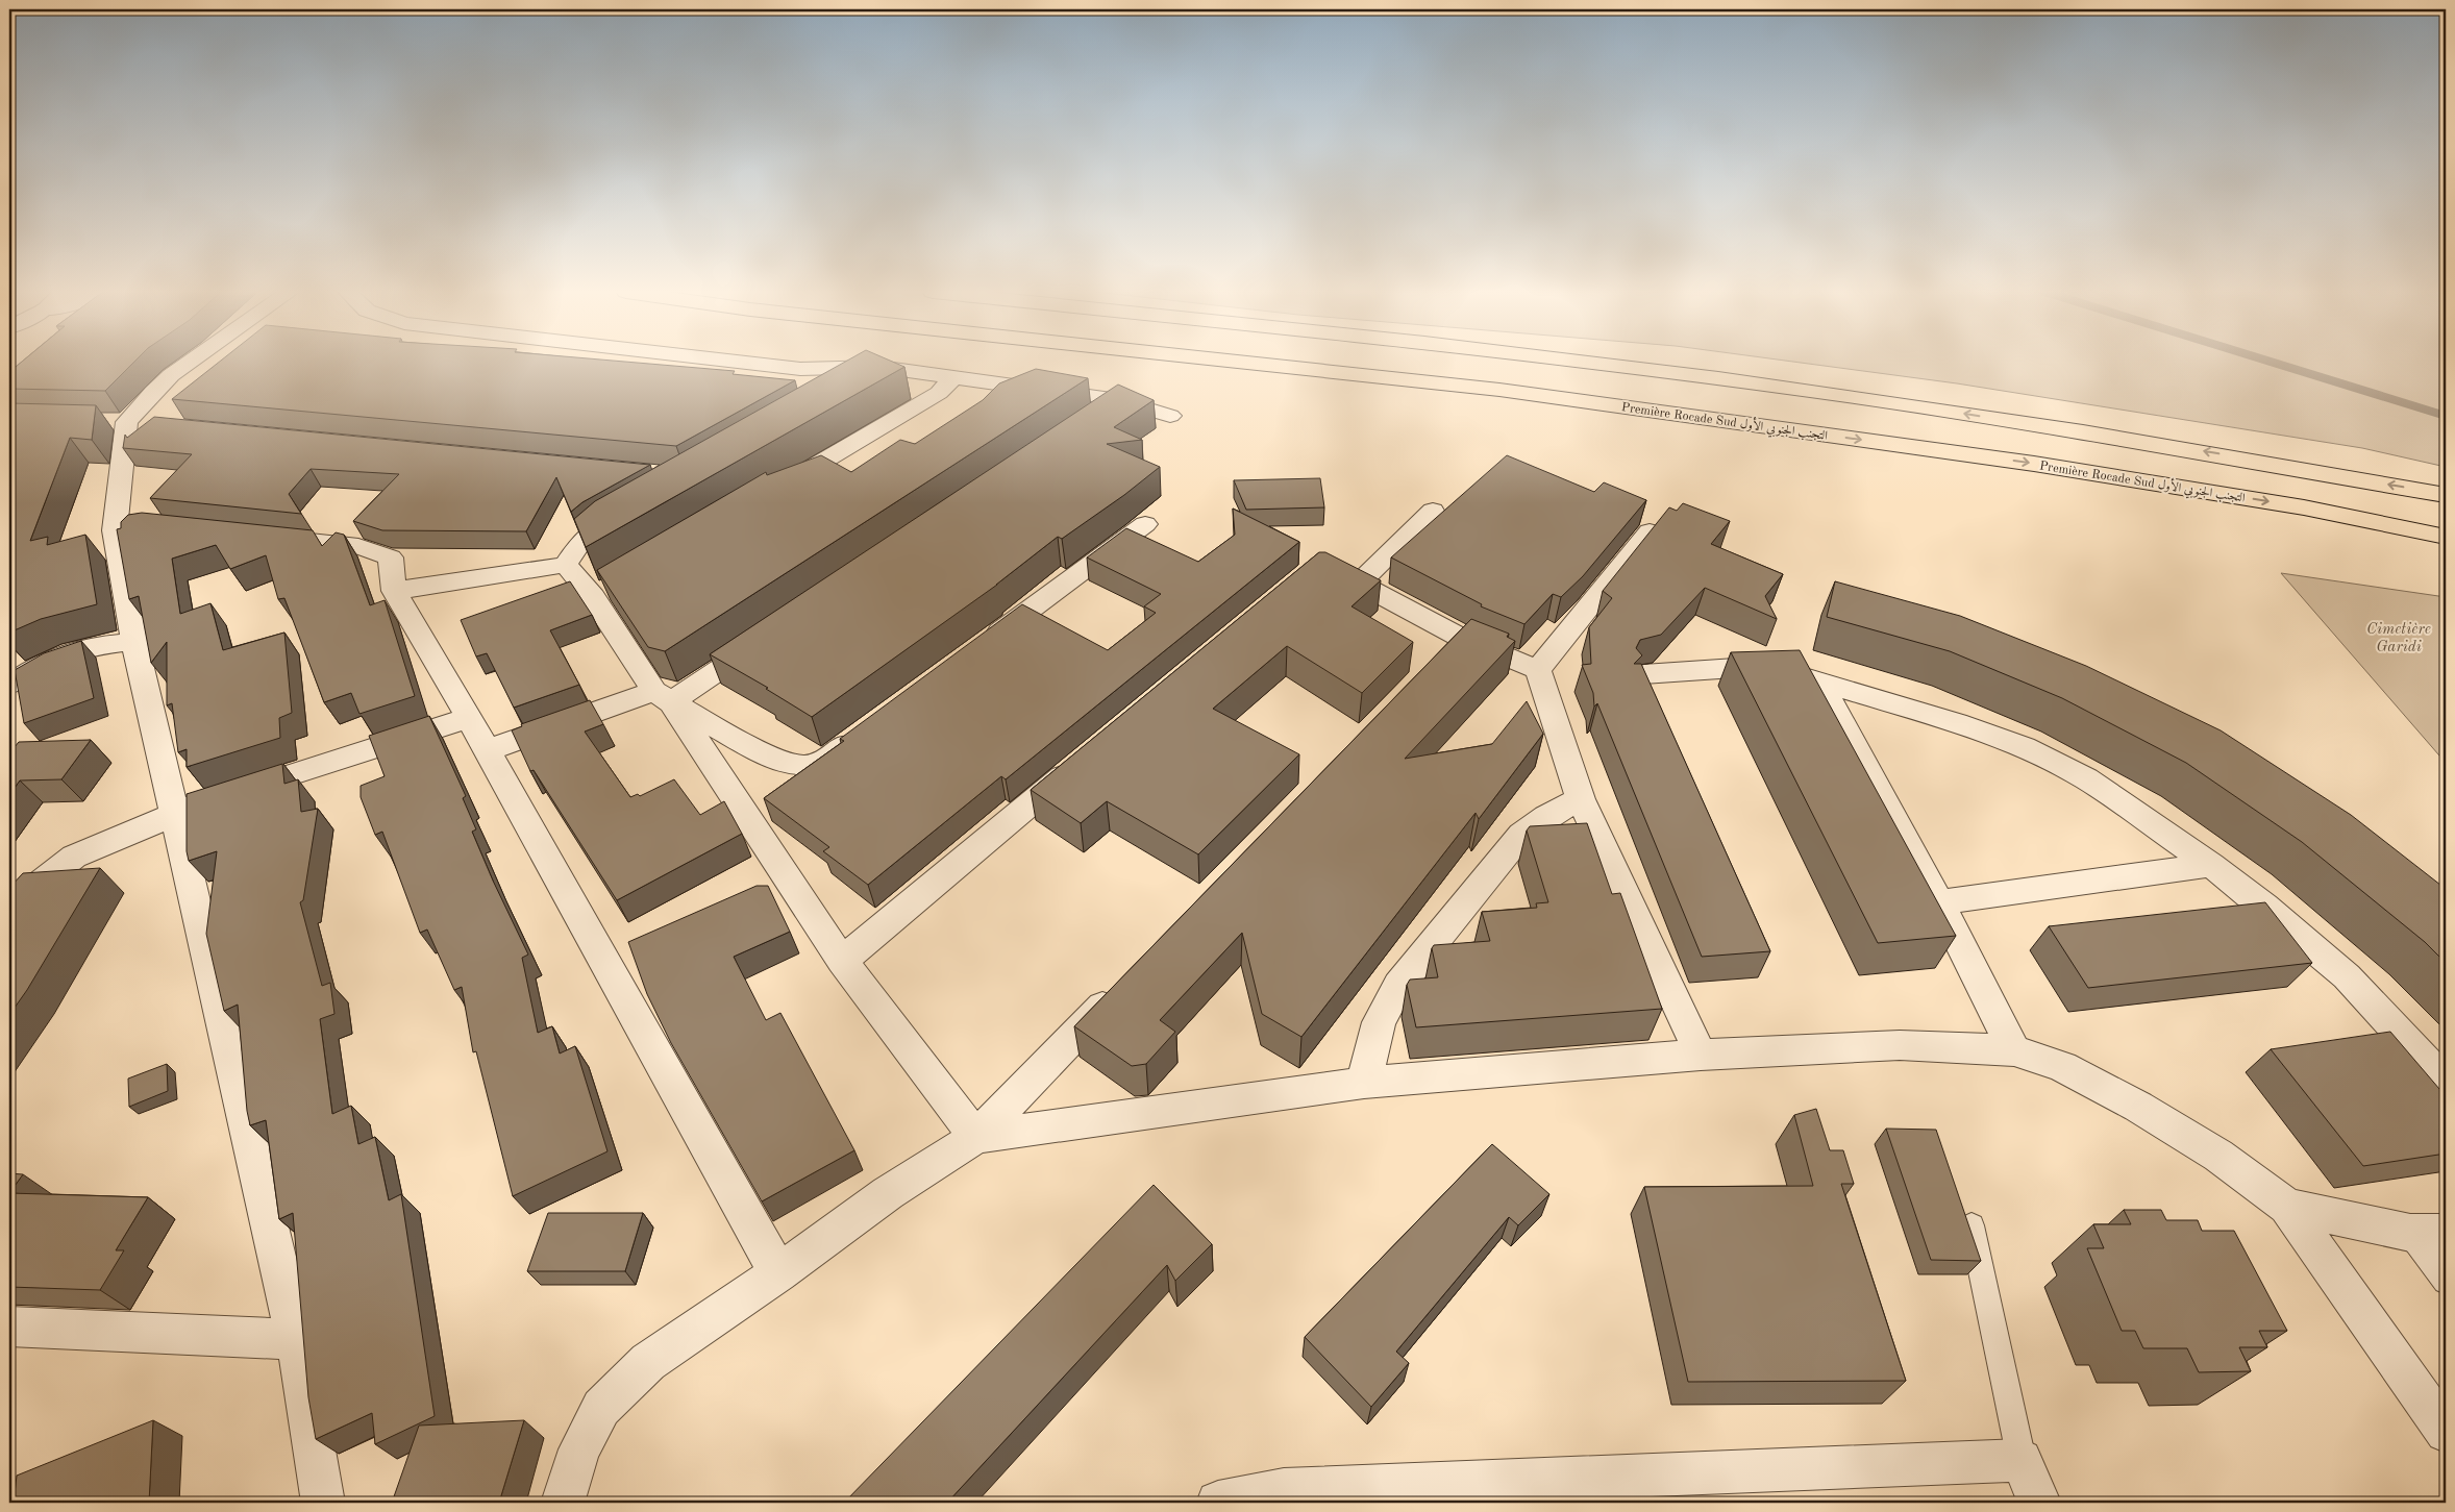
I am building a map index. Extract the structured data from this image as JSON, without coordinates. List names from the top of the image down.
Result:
{
  "streets": {
    "highway": ["Première Rocade Sud التجنب الجنوبي الأول"]
  },
  "parks": ["Cimetière Garidi"]
}
